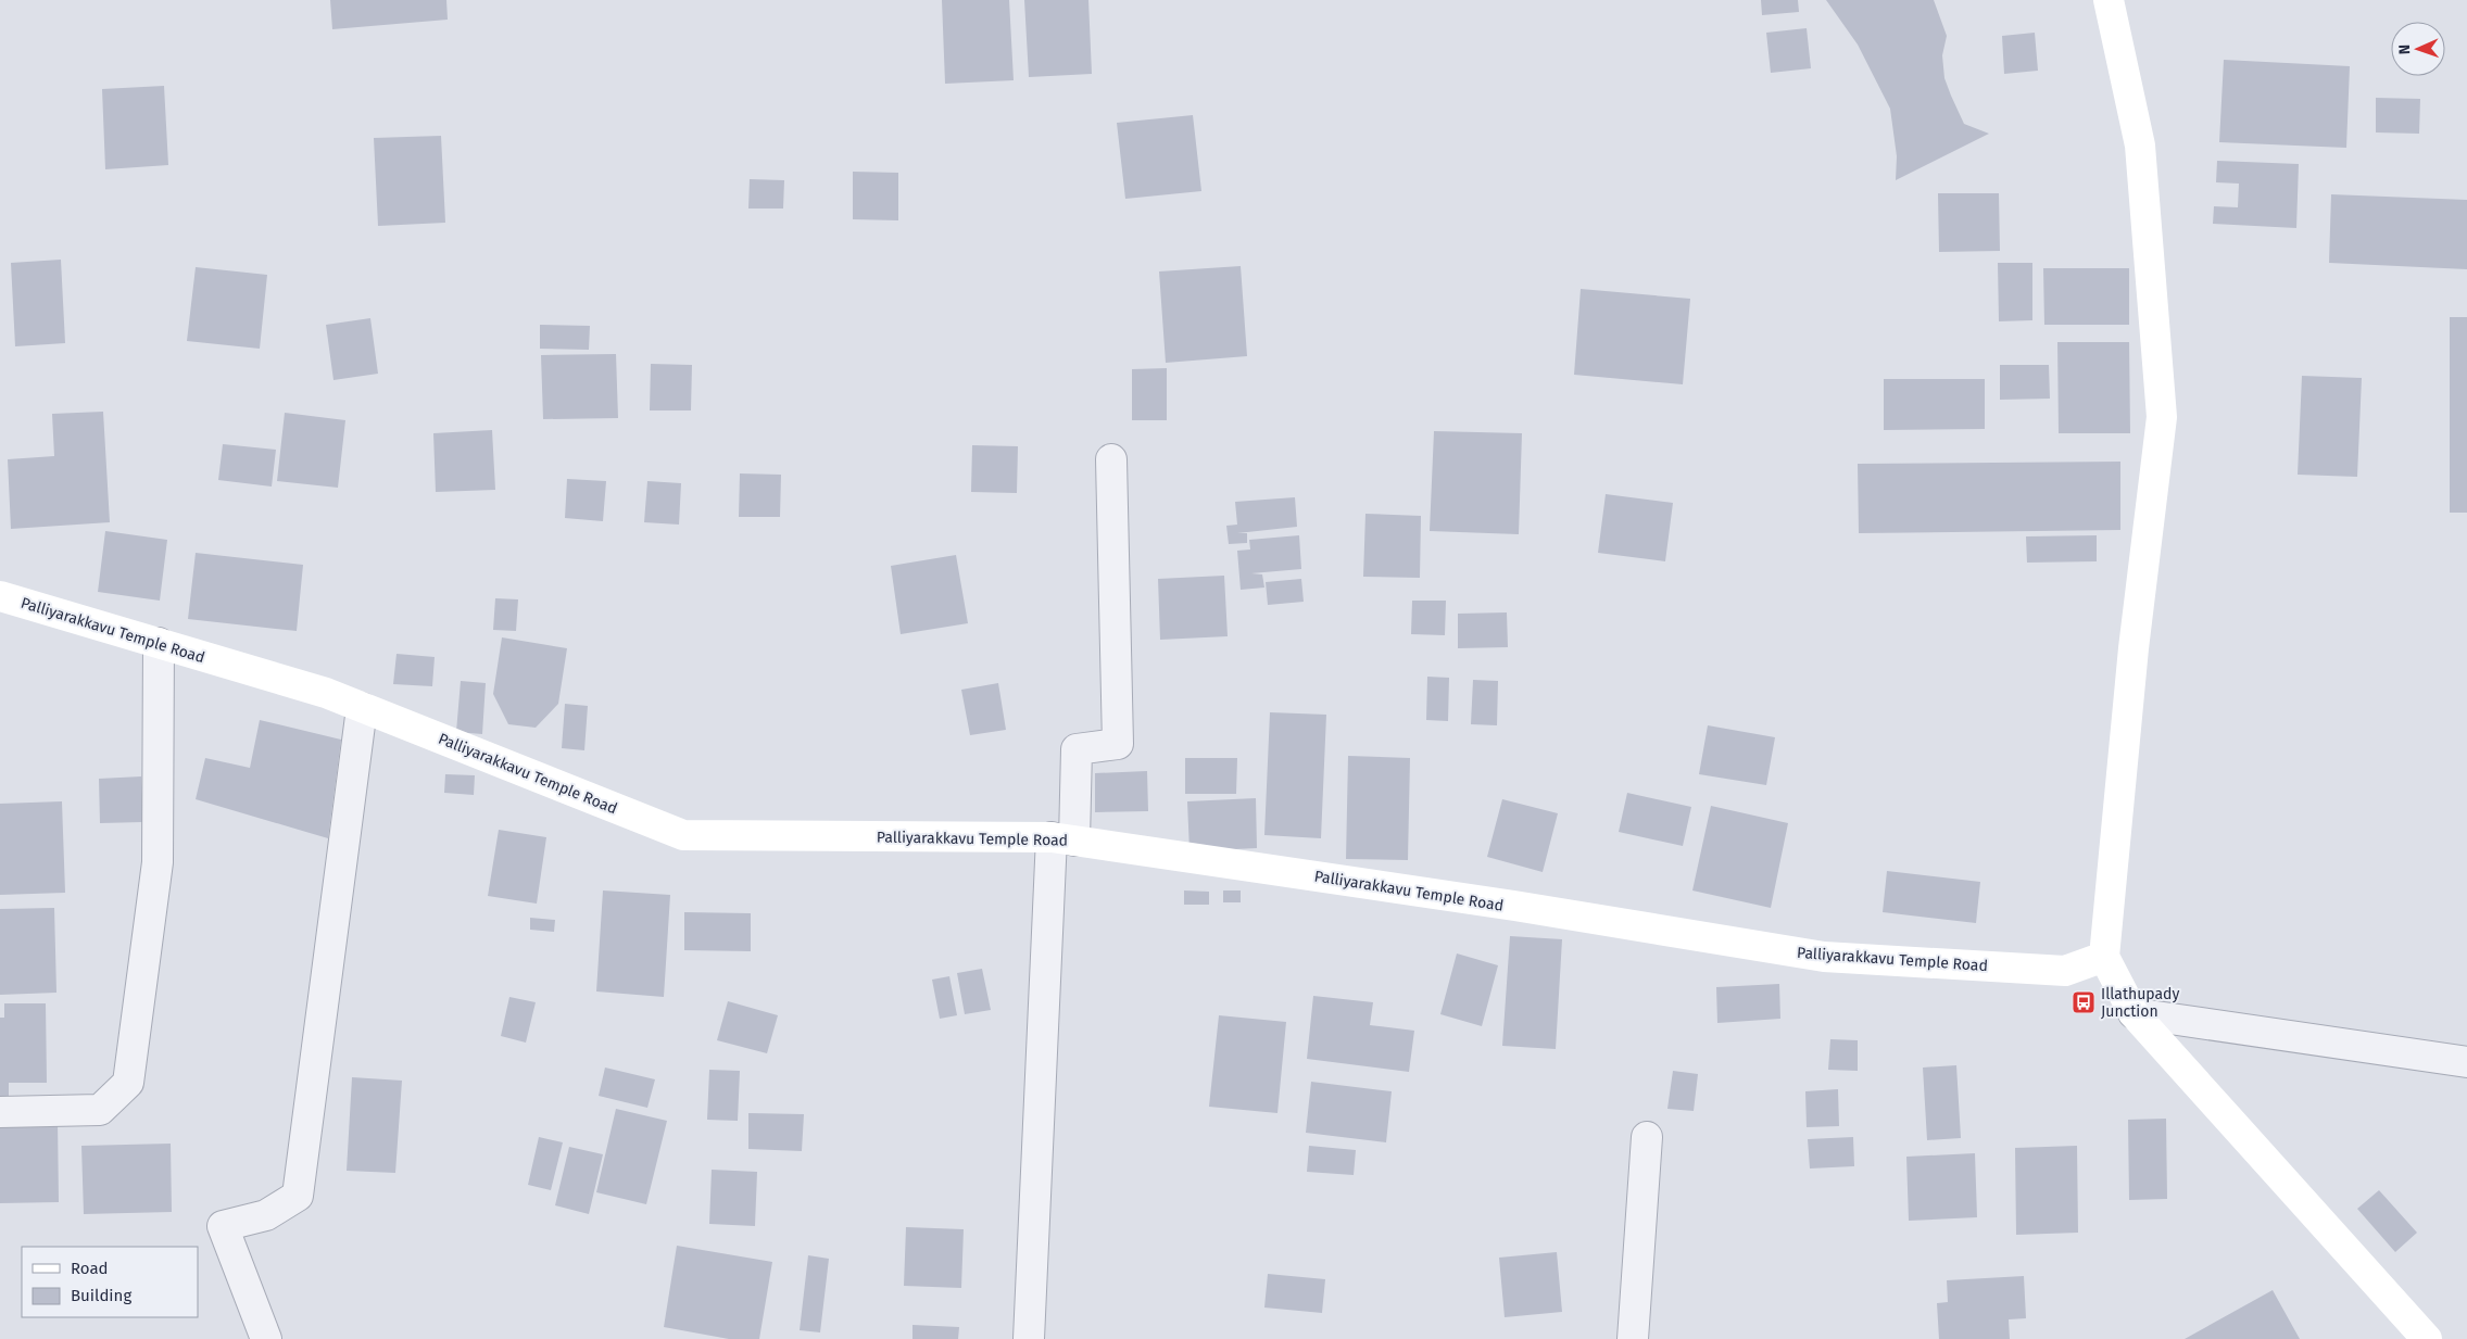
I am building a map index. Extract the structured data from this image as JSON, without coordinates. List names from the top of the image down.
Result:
{
  "streets": {
    "street": ["Palliyarakkavu Temple Road"]
  },
  "places": {
    "bus stop": ["Illathupady Junction"]
  },
  "legend": ["Road", "Building"],
  "north": "left"
}
